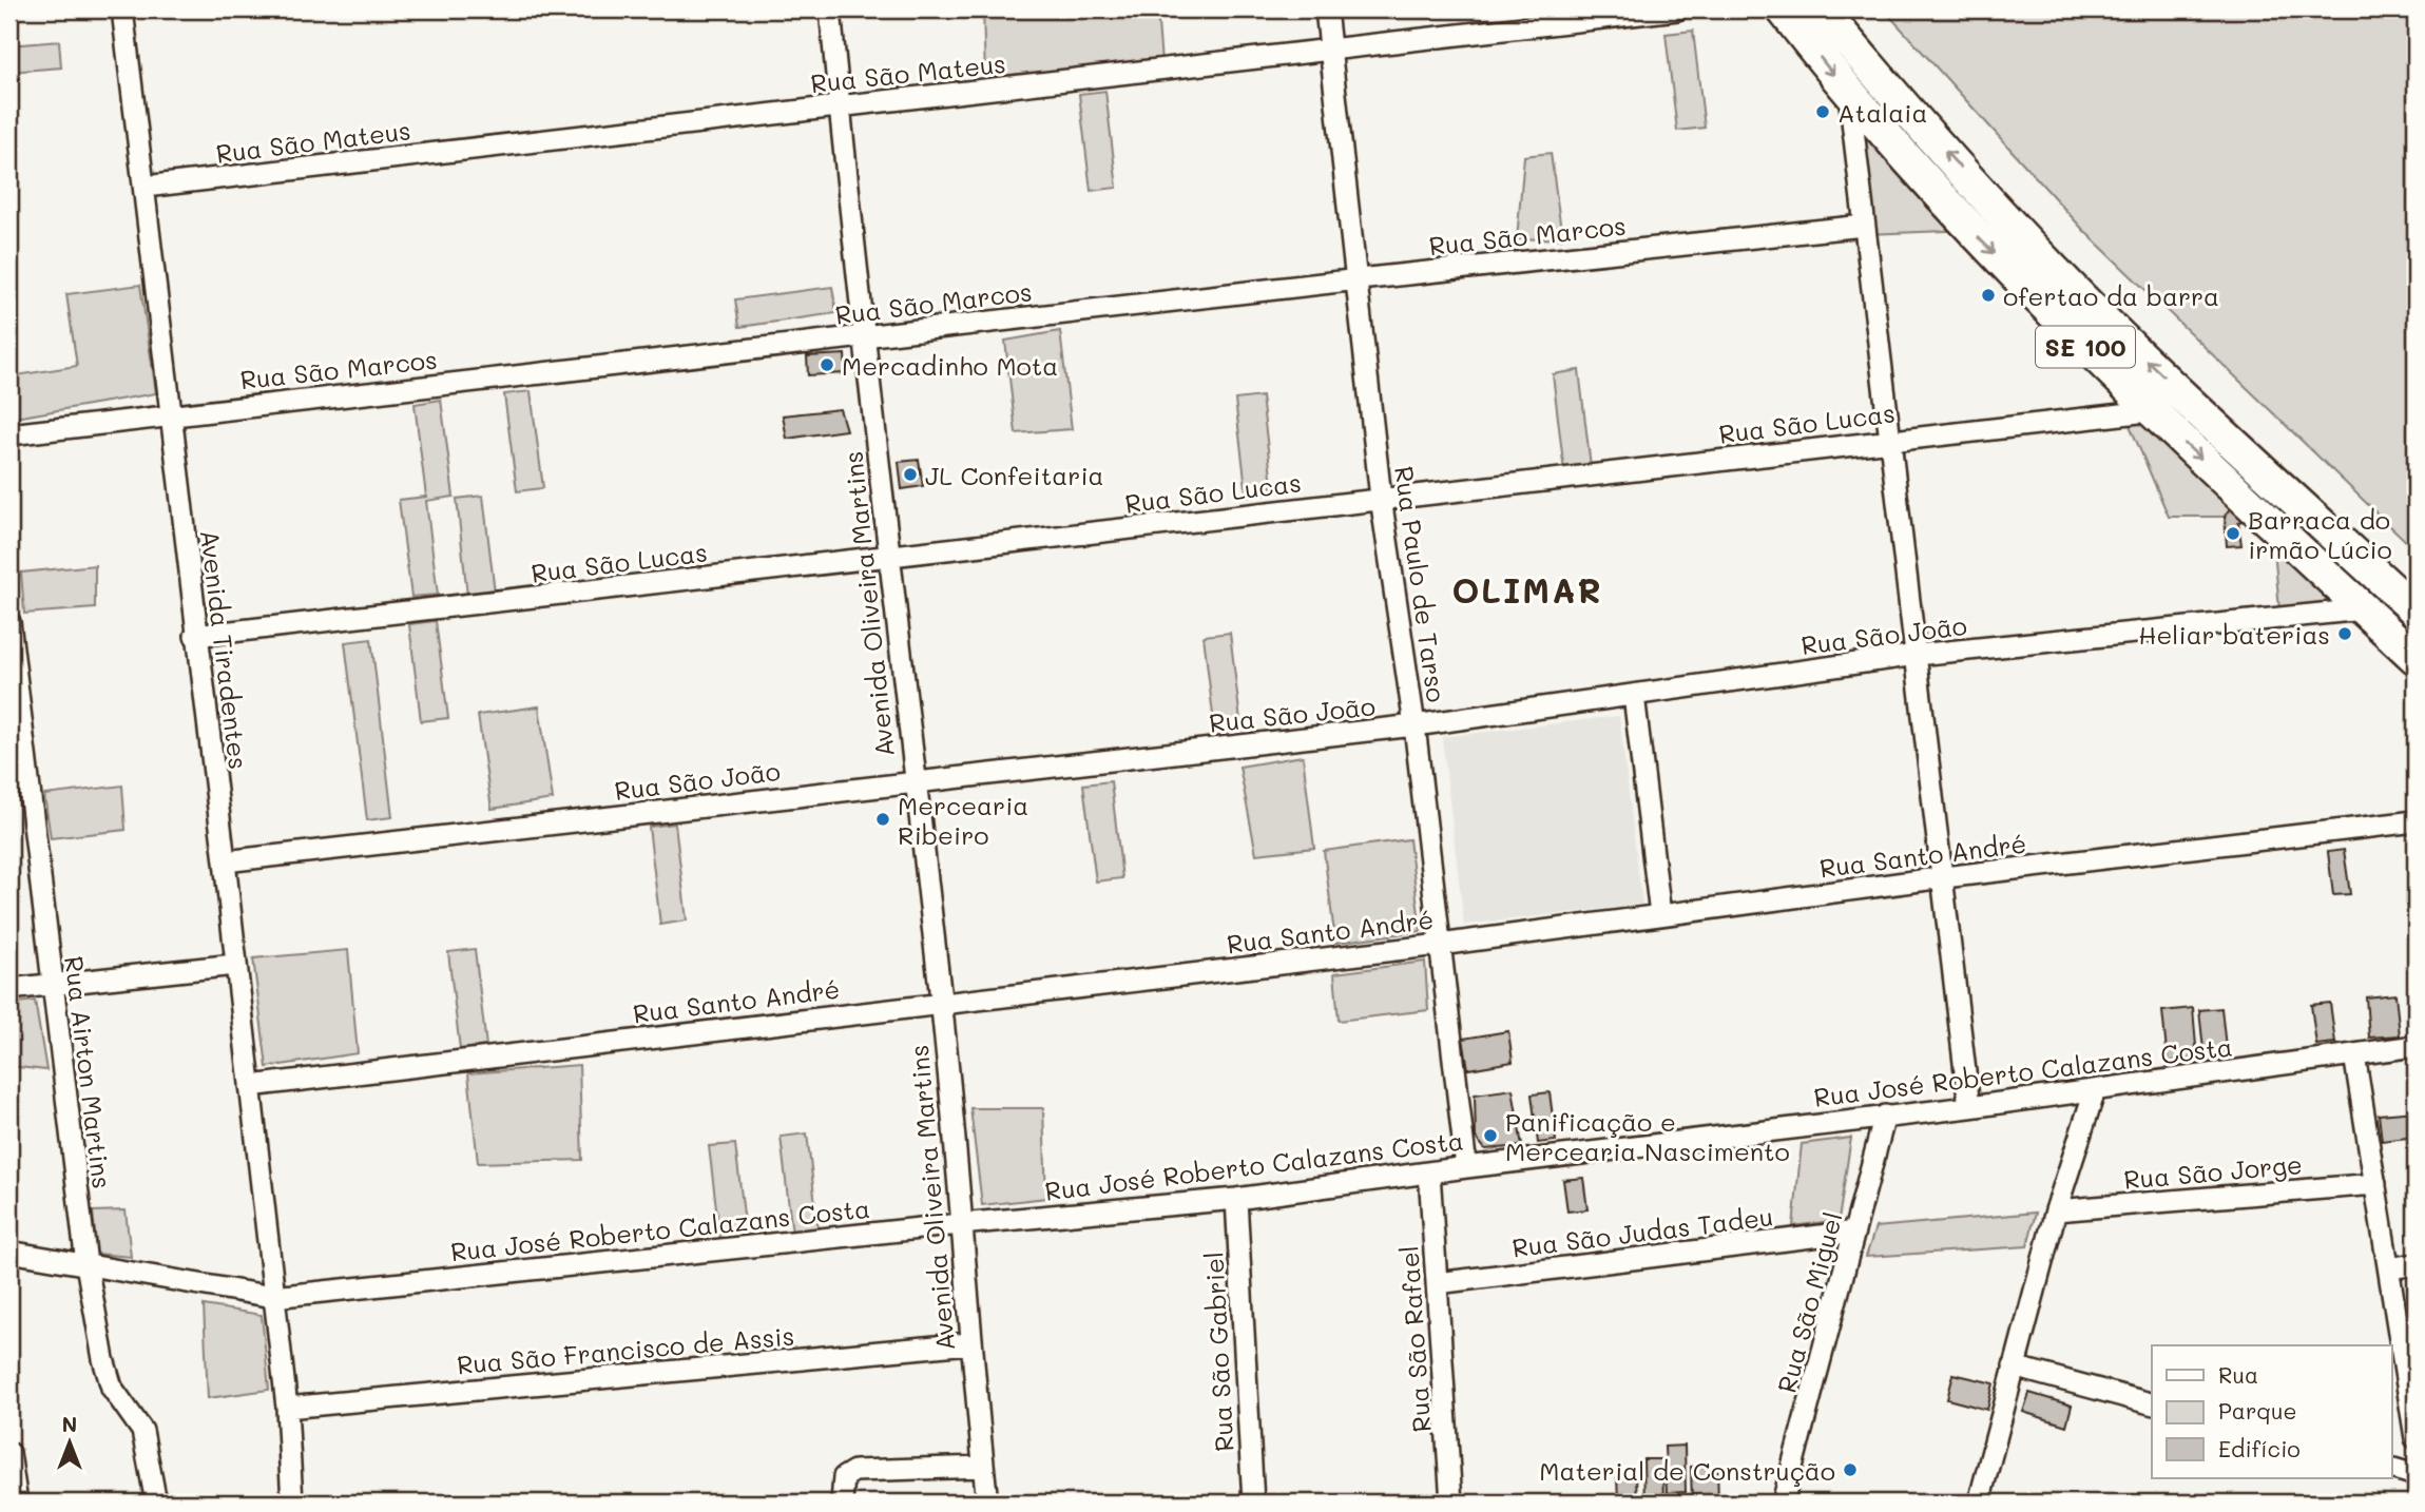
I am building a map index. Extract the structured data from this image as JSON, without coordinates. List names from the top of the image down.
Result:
{
  "streets": {
    "main road": ["SE 100"],
    "street": [
      "Rua São Mateus",
      "Rua São Marcos",
      "Rua São Lucas",
      "Rua Paulo de Tarso",
      "Avenida Oliveira Martins",
      "Rua São João",
      "Avenida Tiradentes",
      "Rua Santo André",
      "Rua José Roberto Calazans Costa",
      "Rua Airton Martins",
      "Rua São Jorge",
      "Rua São Judas Tadeu",
      "Rua São Miguel",
      "Rua São Rafael",
      "Rua São Francisco de Assis",
      "Rua São Gabriel"
    ]
  },
  "crossings": [
    ["Rua São Mateus", "Rua Paulo de Tarso"],
    ["Rua São Mateus", "Avenida Oliveira Martins"],
    ["Rua São Mateus", "Avenida Tiradentes"],
    ["Rua São Marcos", "Rua Paulo de Tarso"],
    ["Rua São Marcos", "Avenida Oliveira Martins"],
    ["Rua São Marcos", "Avenida Tiradentes"],
    ["SE 100", "Rua São Lucas"],
    ["SE 100", "Rua São João"],
    ["Rua São Lucas", "Rua Paulo de Tarso"],
    ["Rua São Lucas", "Avenida Oliveira Martins"],
    ["Rua São Lucas", "Avenida Tiradentes"],
    ["Rua Paulo de Tarso", "Rua São João"],
    ["Rua Paulo de Tarso", "Rua Santo André"],
    ["Rua Paulo de Tarso", "Rua José Roberto Calazans Costa"],
    ["Avenida Oliveira Martins", "Rua São João"],
    ["Avenida Oliveira Martins", "Rua Santo André"],
    ["Avenida Oliveira Martins", "Rua José Roberto Calazans Costa"],
    ["Avenida Oliveira Martins", "Rua São Francisco de Assis"],
    ["Rua São João", "Avenida Tiradentes"],
    ["Avenida Tiradentes", "Rua Santo André"],
    ["Avenida Tiradentes", "Rua José Roberto Calazans Costa"],
    ["Avenida Tiradentes", "Rua São Francisco de Assis"],
    ["Rua José Roberto Calazans Costa", "Rua São Miguel"],
    ["Rua José Roberto Calazans Costa", "Rua São Rafael"],
    ["Rua José Roberto Calazans Costa", "Rua São Gabriel"],
    ["Rua São Judas Tadeu", "Rua São Miguel"],
    ["Rua São Judas Tadeu", "Rua São Rafael"]
  ],
  "districts": ["OLIMAR"],
  "places": [
    "Atalaia",
    "ofertao da barra",
    "Mercadinho Mota",
    "JL Confeitaria",
    "Barraca do irmão Lúcio",
    "Heliar baterias",
    "Mercearia Ribeiro",
    "Panificação e Mercearia Nascimento",
    "Material de Construção"
  ],
  "legend": ["Rua", "Parque", "Edifício"],
  "north": "top"
}
